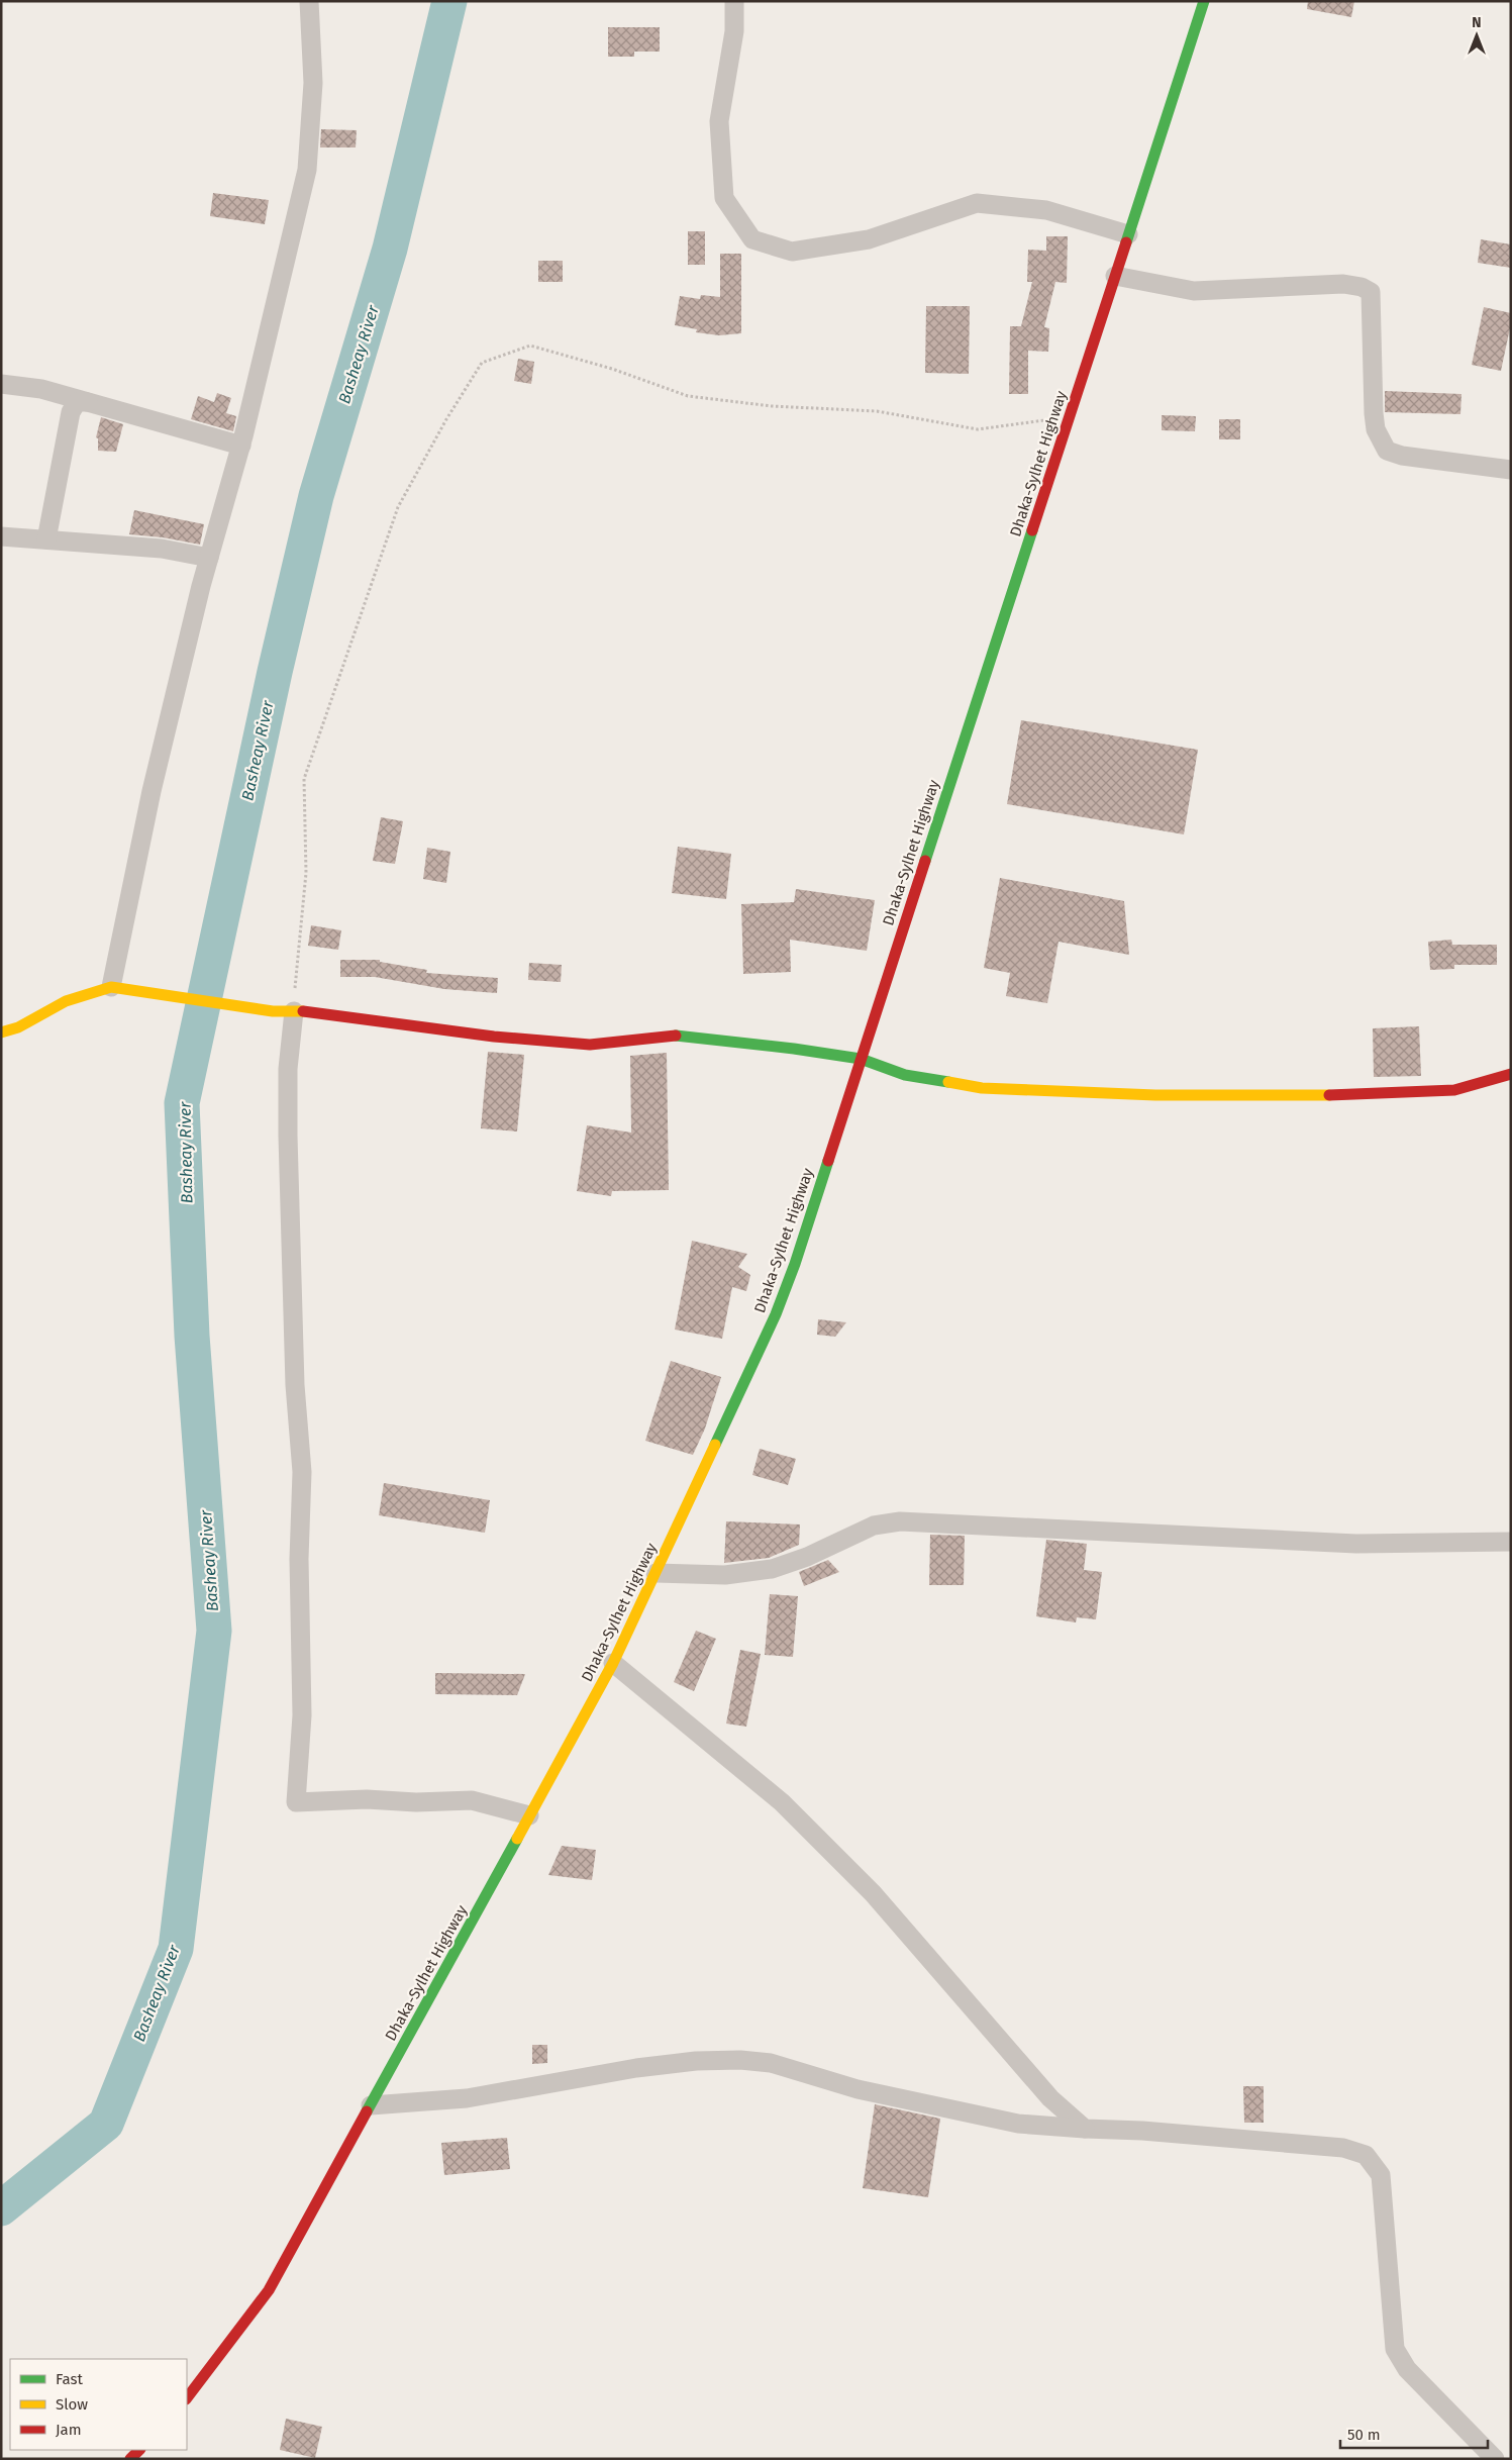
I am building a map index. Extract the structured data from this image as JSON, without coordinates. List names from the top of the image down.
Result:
{
  "streets": {
    "main road": ["Dhaka-Sylhet Highway"]
  },
  "water": ["Basheay River"],
  "legend": ["Fast", "Slow", "Jam"],
  "scale_bar": "50 m",
  "north": "top"
}
